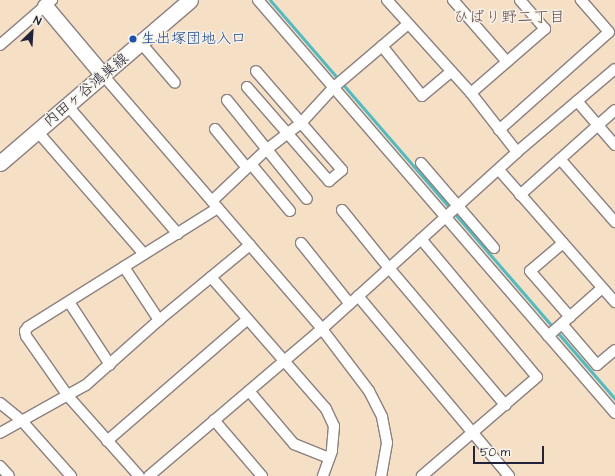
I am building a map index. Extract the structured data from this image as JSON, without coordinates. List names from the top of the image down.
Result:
{
  "streets": {
    "main road": ["内田ヶ谷鴻巣線"]
  },
  "districts": ["ひばり野二丁目"],
  "places": ["生出塚団地入口"],
  "scale_bar": "50 m",
  "north": "top right"
}
